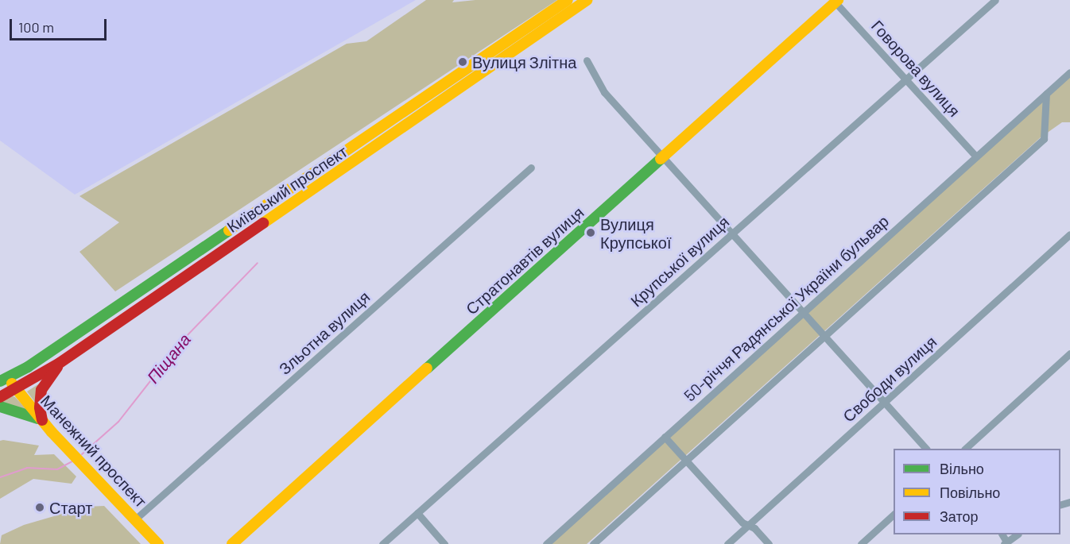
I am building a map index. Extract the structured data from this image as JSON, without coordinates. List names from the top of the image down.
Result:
{
  "streets": {
    "main road": ["Київський проспект", "Стратонавтів вулиця", "Манежний проспект"],
    "street": [
      "Говорова вулиця",
      "Крупської вулиця",
      "50-річчя Радянської України бульвар",
      "Зльотна вулиця",
      "Свободи вулиця"
    ]
  },
  "crossings": [
    ["Говорова вулиця", "Стратонавтів вулиця"],
    ["Говорова вулиця", "Крупської вулиця"],
    ["Говорова вулиця", "50-річчя Радянської України бульвар"],
    ["Київський проспект", "Манежний проспект"],
    ["Зльотна вулиця", "Манежний проспект"]
  ],
  "water": ["Піщана"],
  "places": ["Вулиця Злітна", "Вулиця Крупської", "Старт"],
  "legend": ["Вільно", "Повільно", "Затор"],
  "scale_bar": "100 m"
}
